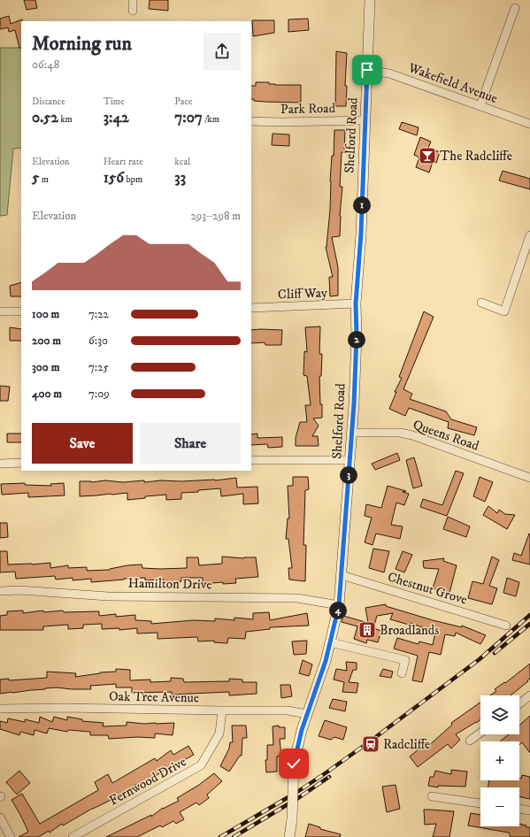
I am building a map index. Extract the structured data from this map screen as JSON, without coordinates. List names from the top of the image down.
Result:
{
  "streets": {
    "street": [
      "Wakefield Avenue",
      "Park Road",
      "Shelford Road",
      "Cliff Way",
      "Queens Road",
      "Hamilton Drive",
      "Chestnut Grove",
      "Oak Tree Avenue",
      "Fernwood Drive"
    ]
  },
  "crossings": [
    ["Wakefield Avenue", "Shelford Road"],
    ["Park Road", "Shelford Road"],
    ["Shelford Road", "Cliff Way"],
    ["Shelford Road", "Queens Road"],
    ["Shelford Road", "Hamilton Drive"],
    ["Shelford Road", "Chestnut Grove"],
    ["Shelford Road", "Oak Tree Avenue"],
    ["Oak Tree Avenue", "Fernwood Drive"]
  ],
  "places": {
    "bar": ["The Radcliffe"],
    "building": ["Broadlands"],
    "station": ["Radcliffe"]
  },
  "page": {
    "heading": ["Morning run", "06:48"],
    "stats": [
      ["Distance", "0.52 km"],
      ["Time", "3:42"],
      ["Pace", "7:07 /km"],
      ["Elevation", "5 m"],
      ["Heart rate", "156 bpm"],
      ["kcal", "33"]
    ],
    "pins": [
      "1",
      "2",
      "3",
      "4"
    ],
    "chart": ["Elevation", "293–298 m"],
    "list": [
      {
        "name": "100 m",
        "note": "7:22"
      },
      {
        "name": "200 m",
        "note": "6:30"
      },
      {
        "name": "300 m",
        "note": "7:25"
      },
      {
        "name": "400 m",
        "note": "7:09"
      }
    ],
    "buttons": ["Save", "Share"],
    "map_buttons": ["+", "−"]
  }
}
